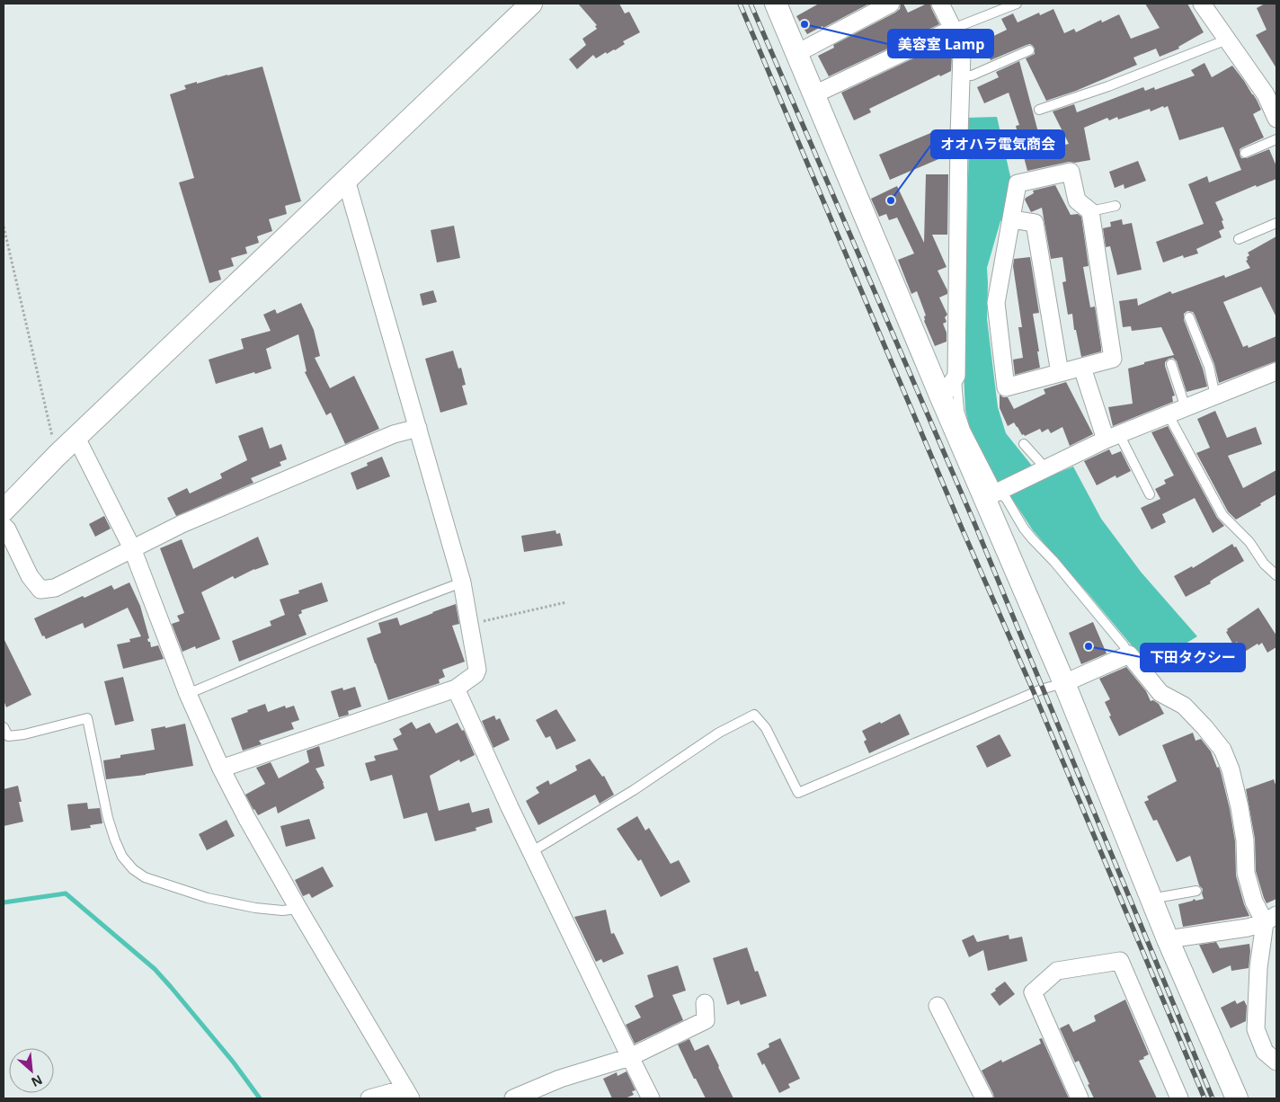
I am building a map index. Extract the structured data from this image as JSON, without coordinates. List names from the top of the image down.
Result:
{
  "places": ["美容室 Lamp", "オオハラ電気商会", "下田タクシー"],
  "north": "bottom right"
}
